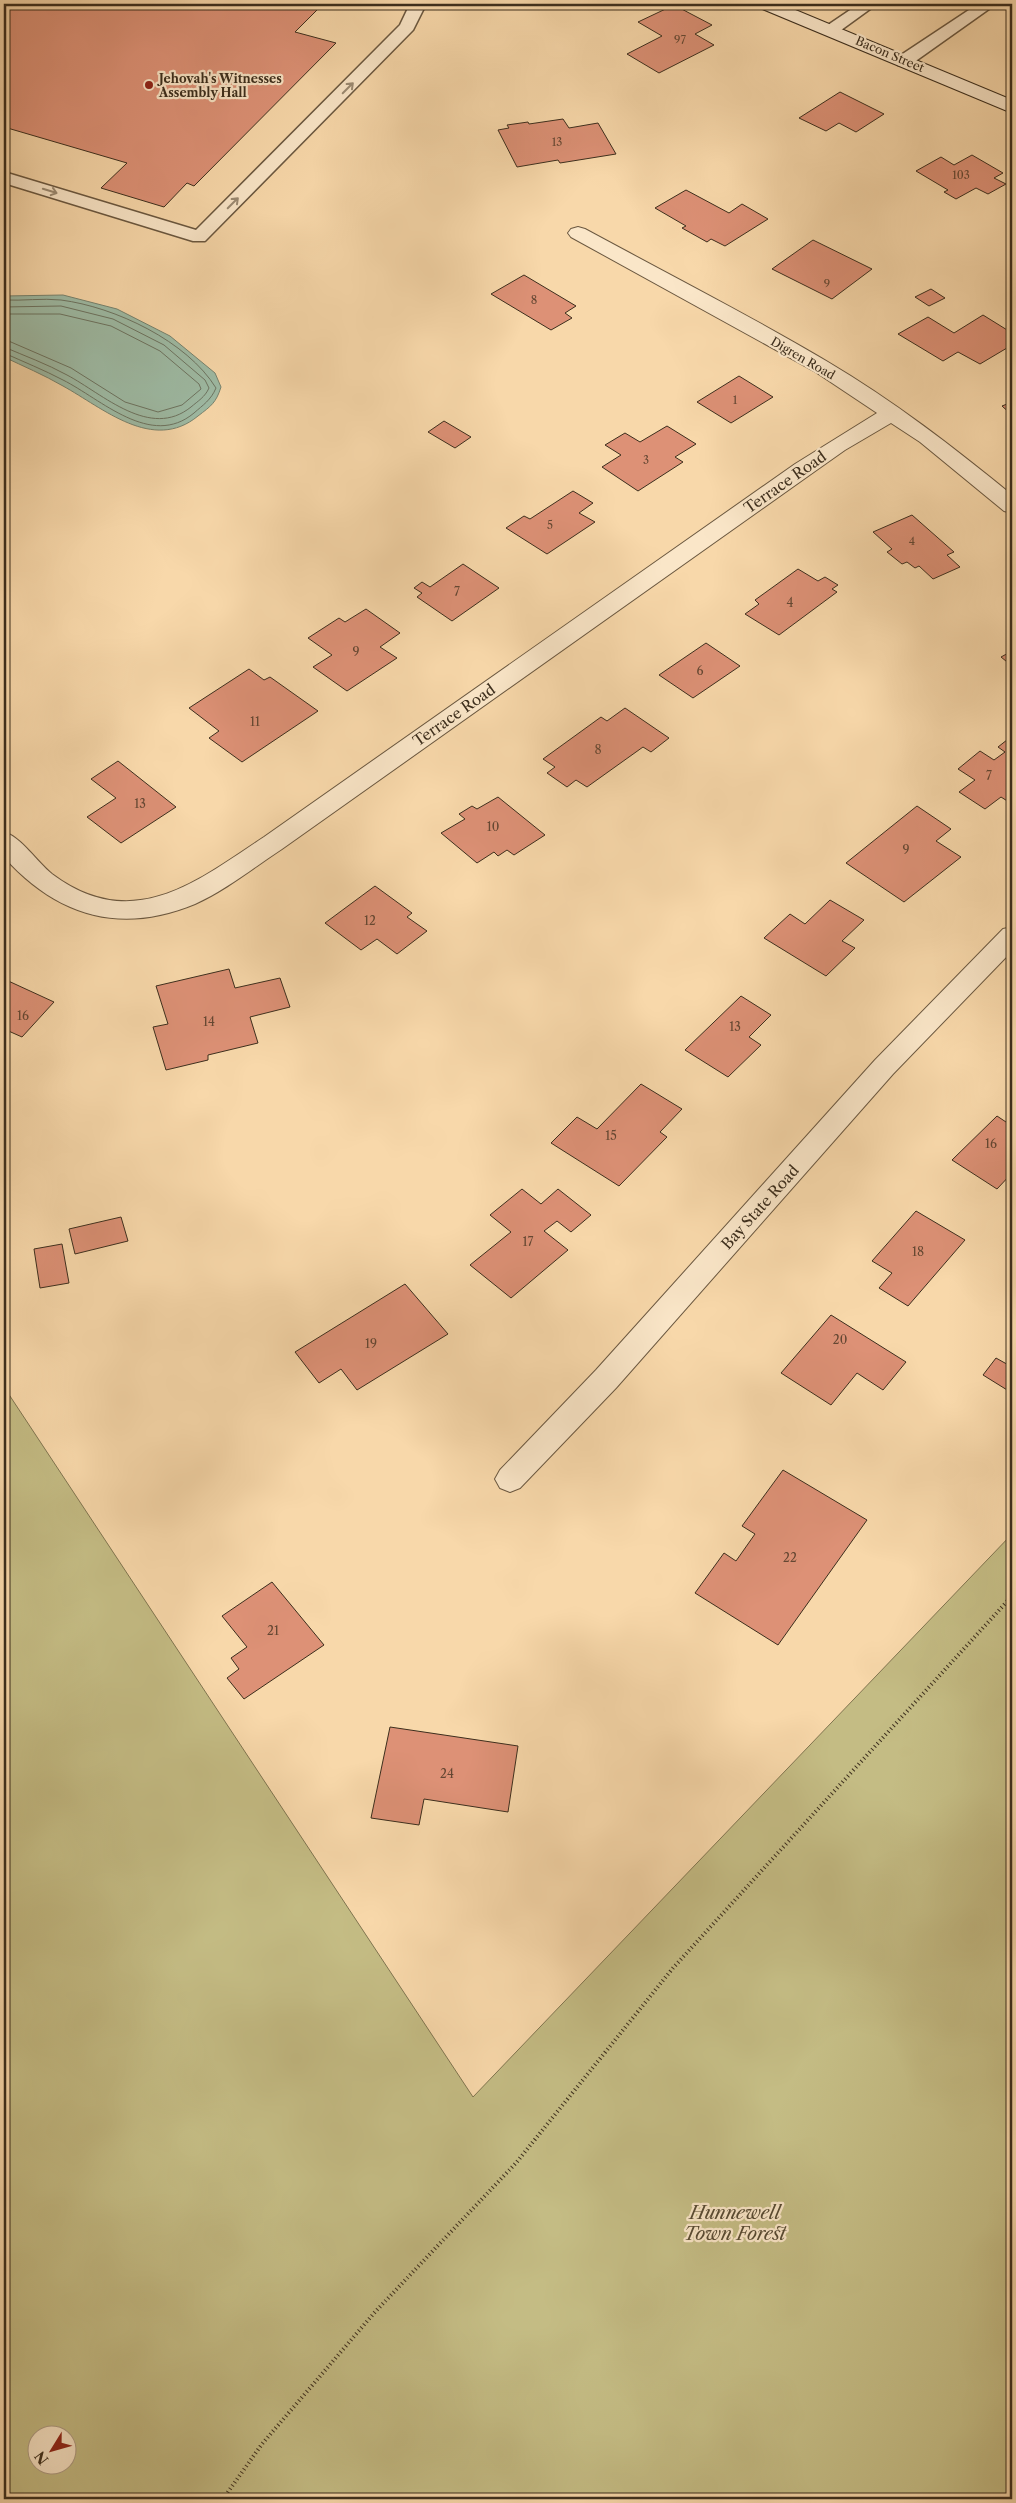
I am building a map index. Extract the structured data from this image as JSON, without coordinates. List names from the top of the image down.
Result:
{
  "streets": {
    "street": [
      "Bacon Street",
      "Digren Road",
      "Terrace Road",
      "Bay State Road"
    ]
  },
  "crossings": [
    ["Digren Road", "Terrace Road"]
  ],
  "parks": ["Hunnewell Town Forest"],
  "places": ["Jehovah's Witnesses Assembly Hall"],
  "house_numbers": [
    "97",
    "13",
    "103",
    "9",
    "8",
    "1",
    "3",
    "5",
    "4",
    "7",
    "4",
    "9",
    "6",
    "11",
    "8",
    "7",
    "13",
    "10",
    "9",
    "12",
    "16",
    "14",
    "13",
    "15",
    "16",
    "17",
    "18",
    "20",
    "19",
    "22",
    "21",
    "24"
  ],
  "north": "bottom left"
}
